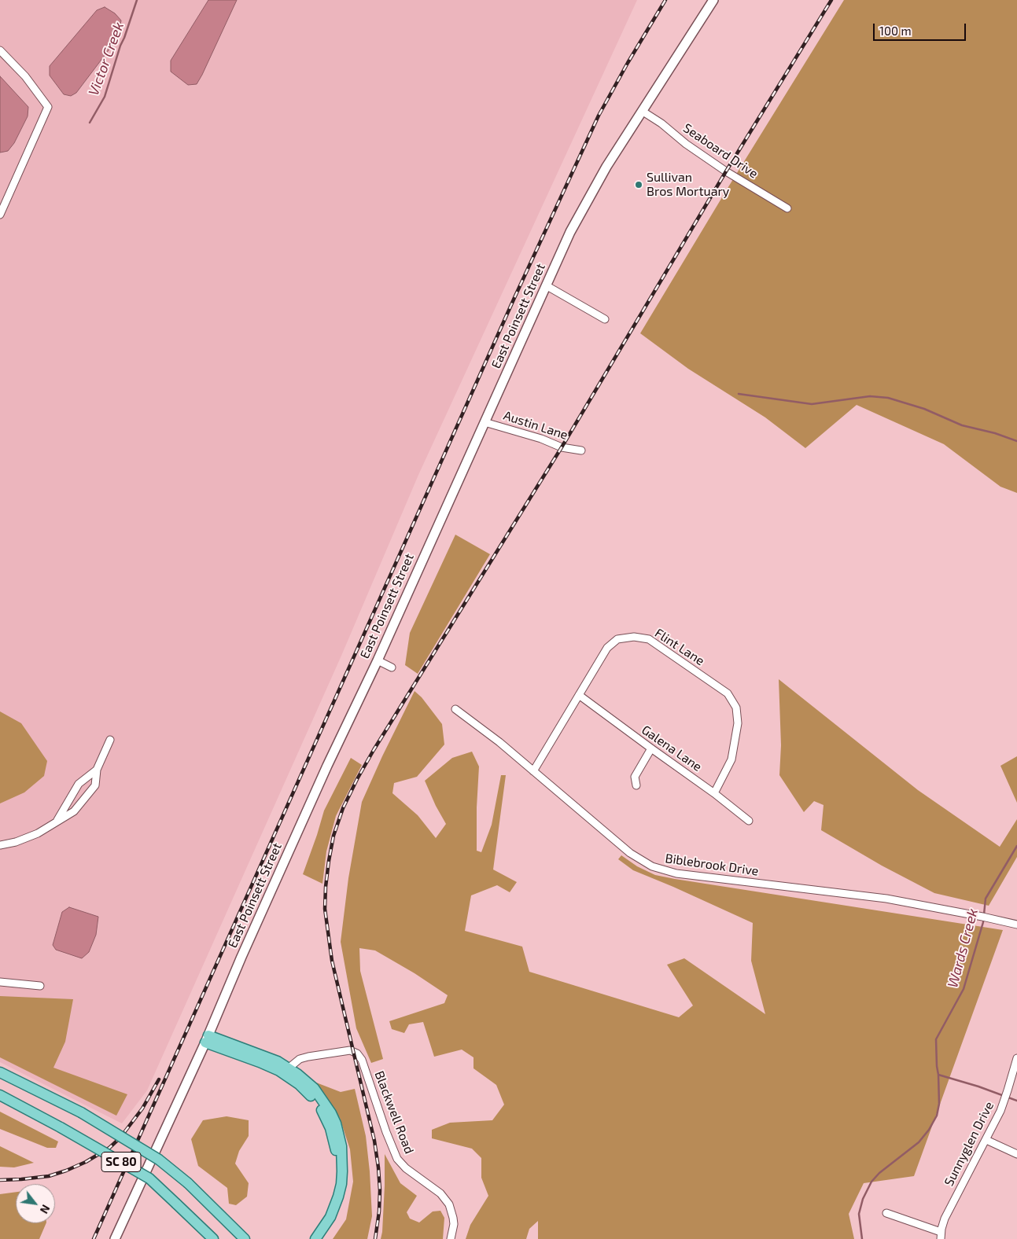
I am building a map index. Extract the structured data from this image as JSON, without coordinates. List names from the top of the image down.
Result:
{
  "streets": {
    "main road": ["East Poinsett Street", "SC 80"],
    "street": [
      "Seaboard Drive",
      "Austin Lane",
      "Flint Lane",
      "Galena Lane",
      "Biblebrook Drive",
      "Blackwell Road",
      "Sunnyglen Drive"
    ]
  },
  "crossings": [
    ["Seaboard Drive", "East Poinsett Street"],
    ["East Poinsett Street", "Austin Lane"],
    ["Flint Lane", "Galena Lane"],
    ["Flint Lane", "Biblebrook Drive"]
  ],
  "water": ["Victor Creek", "Wards Creek"],
  "places": ["Sullivan Bros Mortuary"],
  "scale_bar": "100 m",
  "north": "bottom right"
}
